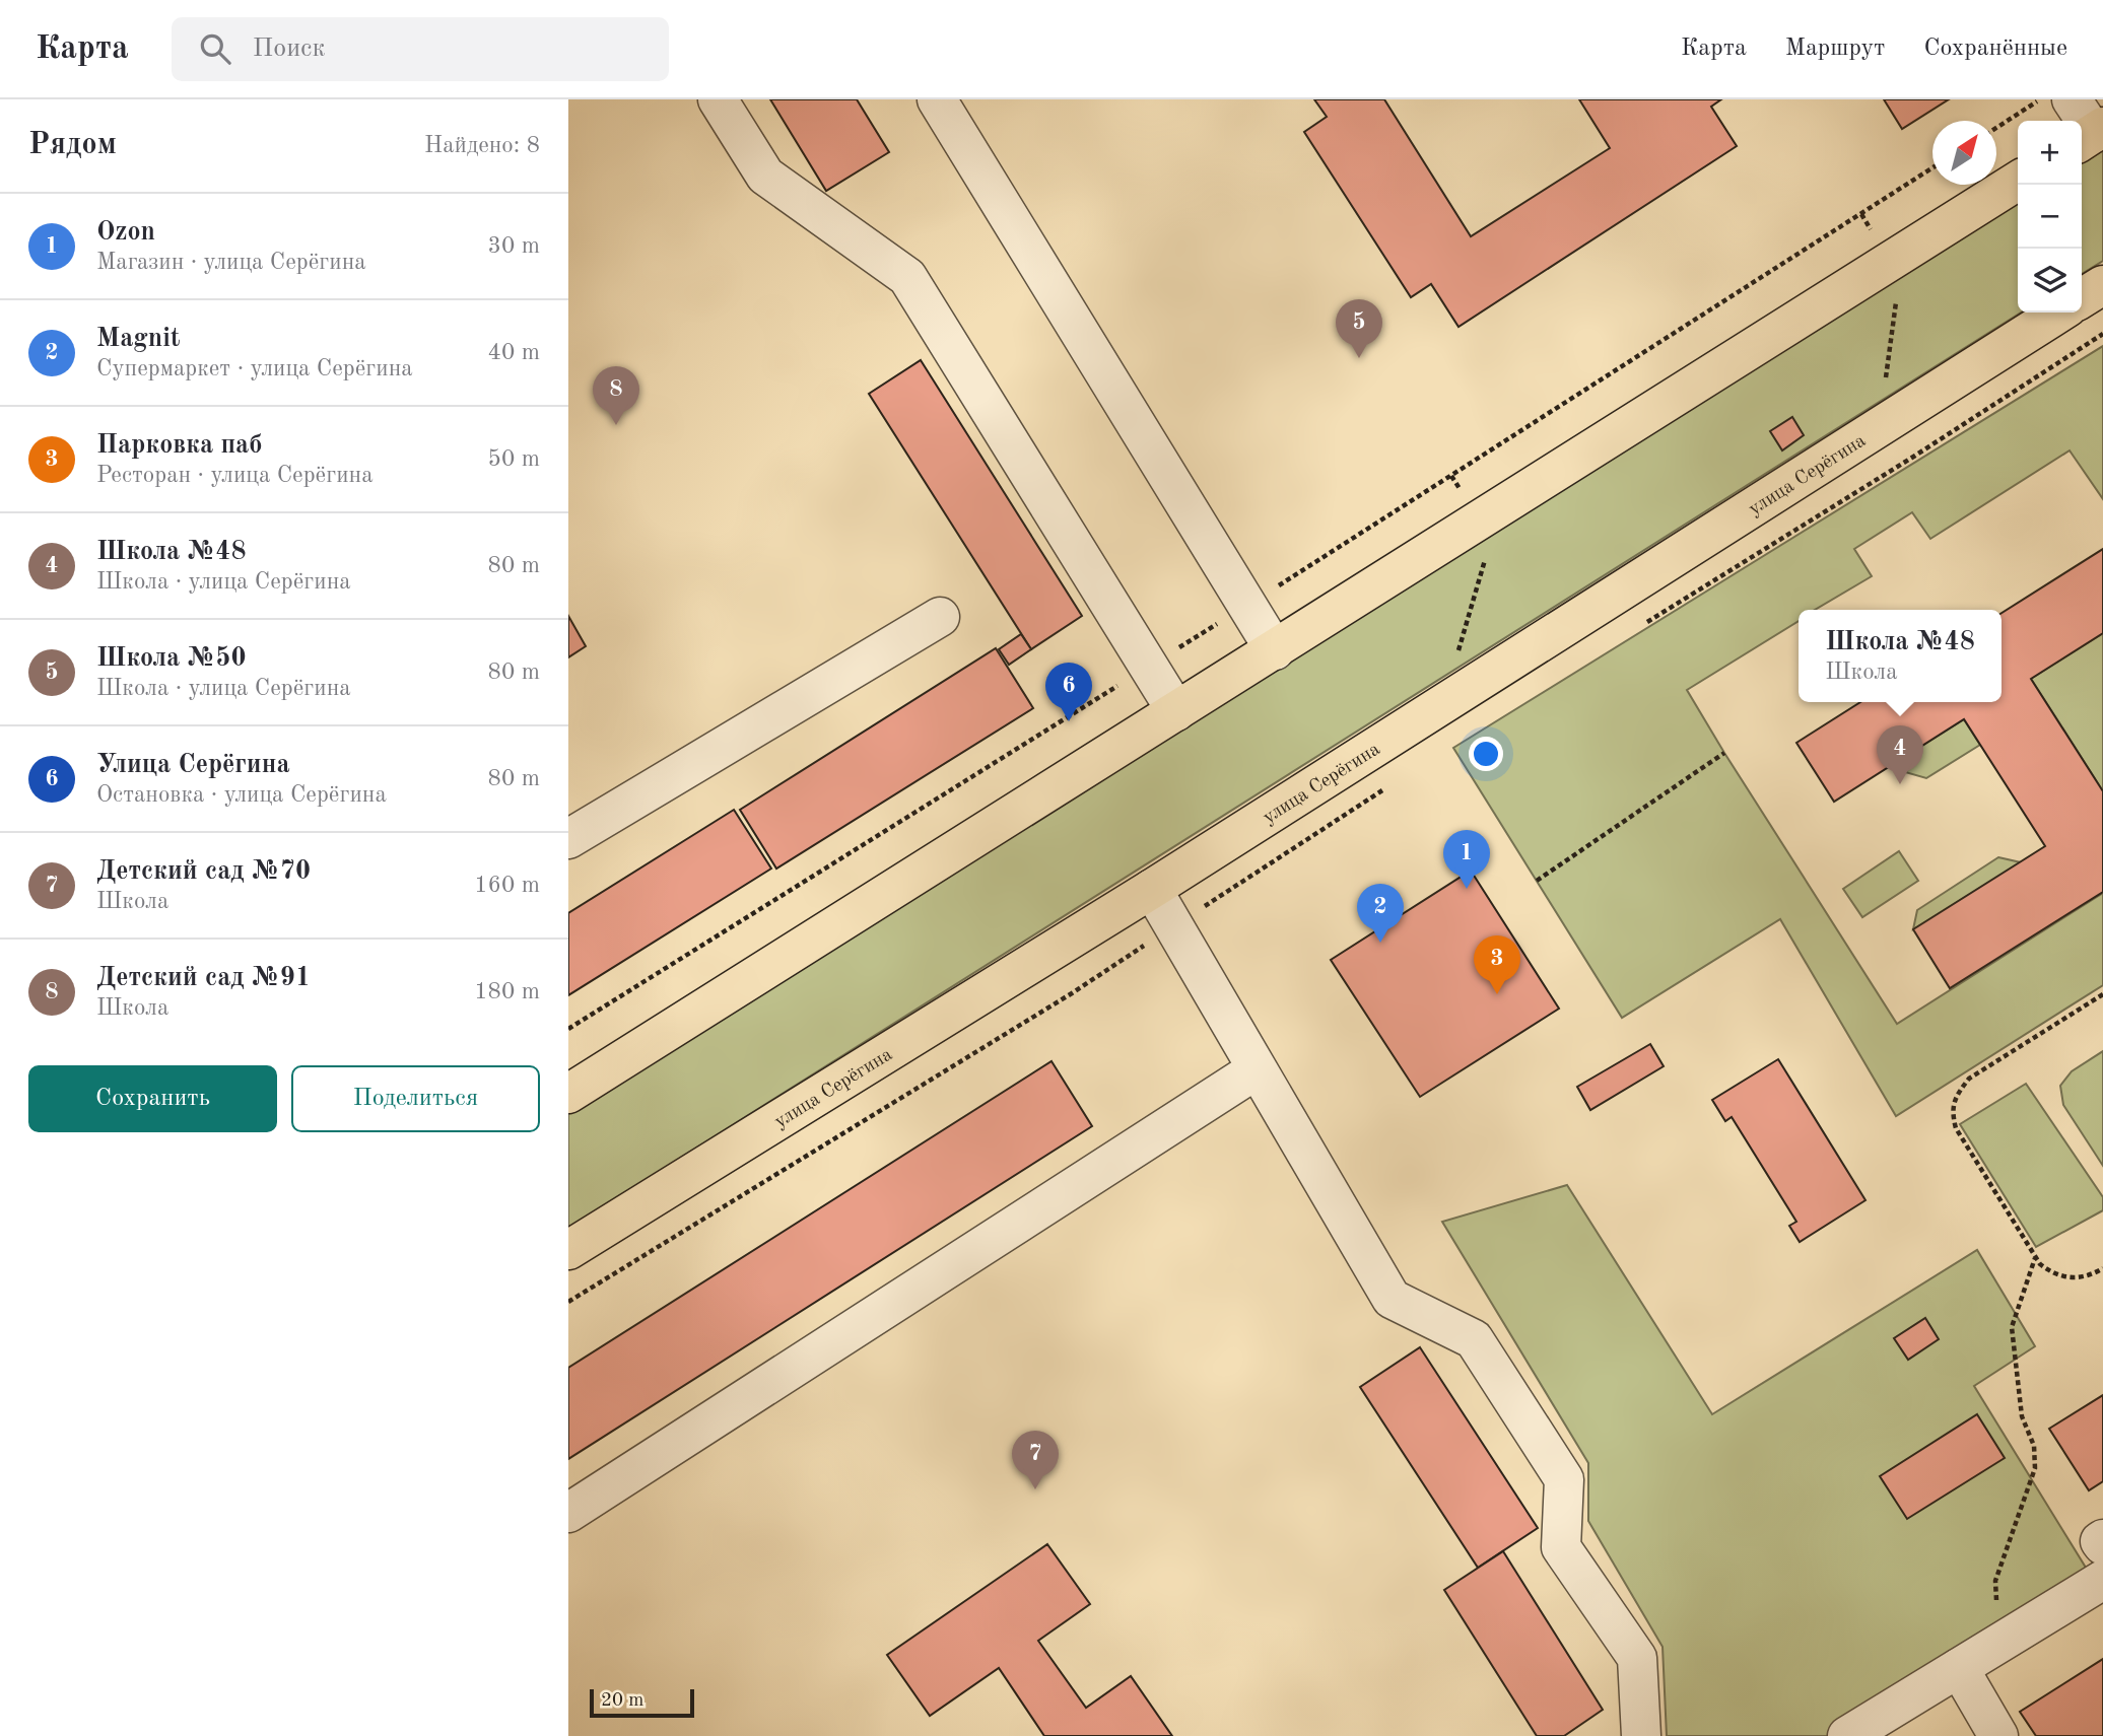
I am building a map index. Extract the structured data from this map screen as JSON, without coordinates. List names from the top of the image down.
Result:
{
  "streets": {
    "main road": ["улица Серёгина"]
  },
  "scale_bar": "20 m",
  "north": "top right",
  "page": {
    "header": "Карта",
    "search": "Поиск",
    "nav": ["Карта", "Маршрут", "Сохранённые"],
    "heading": ["Рядом", "Найдено: 8"],
    "map_buttons": ["+", "−"],
    "list": [
      {
        "mark": "1",
        "name": "Ozon",
        "note": "Магазин · улица Серёгина",
        "value": "30 m"
      },
      {
        "mark": "2",
        "name": "Magnit",
        "note": "Супермаркет · улица Серёгина",
        "value": "40 m"
      },
      {
        "mark": "3",
        "name": "Парковка паб",
        "note": "Ресторан · улица Серёгина",
        "value": "50 m"
      },
      {
        "mark": "4",
        "name": "Школа №48",
        "note": "Школа · улица Серёгина",
        "value": "80 m"
      },
      {
        "mark": "5",
        "name": "Школа №50",
        "note": "Школа · улица Серёгина",
        "value": "80 m"
      },
      {
        "mark": "6",
        "name": "Улица Серёгина",
        "note": "Остановка · улица Серёгина",
        "value": "80 m"
      },
      {
        "mark": "7",
        "name": "Детский сад №70",
        "note": "Школа",
        "value": "160 m"
      },
      {
        "mark": "8",
        "name": "Детский сад №91",
        "note": "Школа",
        "value": "180 m"
      }
    ],
    "pins": [
      "5",
      "8",
      "6",
      "4",
      "1",
      "2",
      "3",
      "7"
    ],
    "popup": ["Школа №48", "Школа"],
    "buttons": ["Сохранить", "Поделиться"],
    "scale": "20 m"
  }
}
